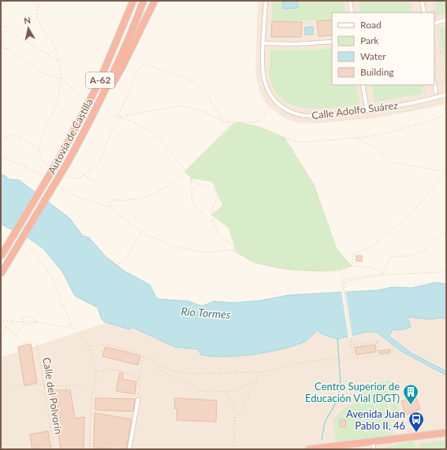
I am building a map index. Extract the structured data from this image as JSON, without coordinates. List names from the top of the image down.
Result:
{
  "streets": {
    "highway": ["A-62", "Autovía de Castilla"],
    "street": ["Calle Adolfo Suárez"],
    "path": ["Calle del Polvorín"]
  },
  "water": ["Río Tormes"],
  "places": {
    "building": ["Centro Superior de Educación Vial (DGT)"],
    "bus stop": ["Avenida Juan Pablo II, 46"]
  },
  "legend": [
    "Road",
    "Park",
    "Water",
    "Building"
  ],
  "north": "top"
}
